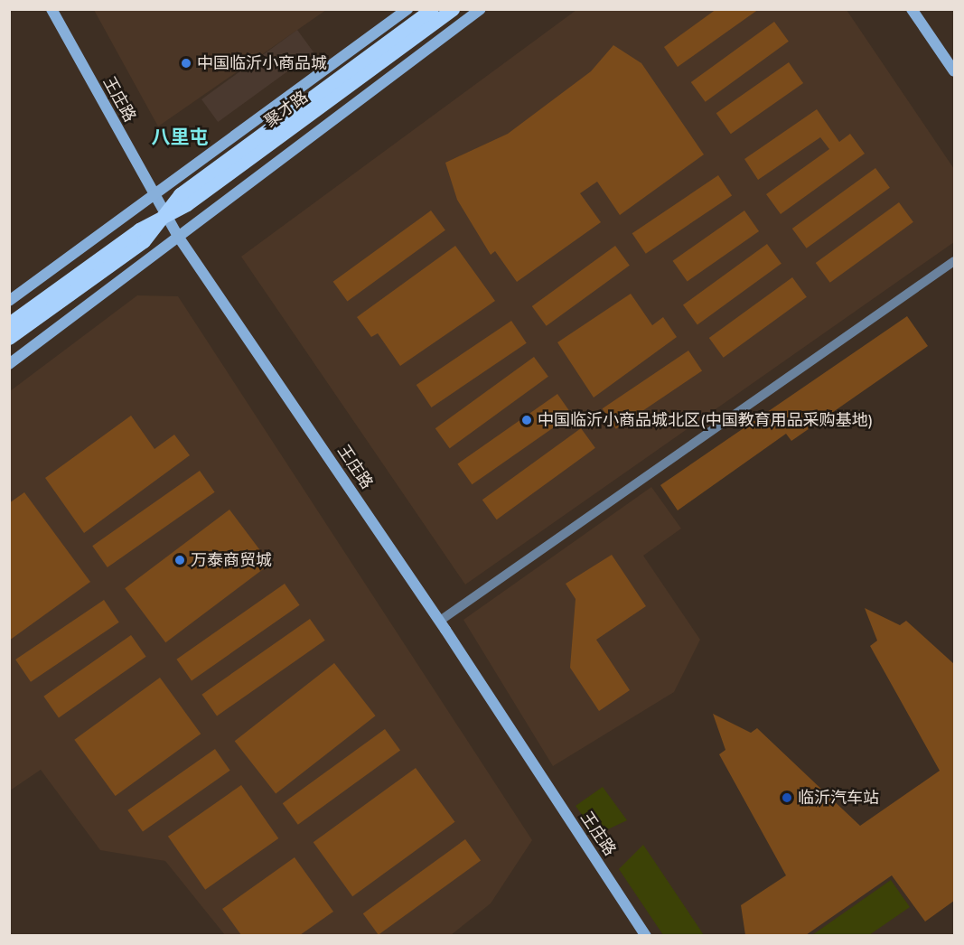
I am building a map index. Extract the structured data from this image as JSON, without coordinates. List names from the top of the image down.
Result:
{
  "streets": {
    "main road": ["聚才路"],
    "street": ["王庄路"]
  },
  "crossings": [
    ["王庄路", "聚才路"]
  ],
  "districts": ["八里屯"],
  "places": [
    "中国临沂小商品城",
    "中国临沂小商品城北区(中国教育用品采购基地)",
    "万泰商贸城",
    "临沂汽车站"
  ]
}
